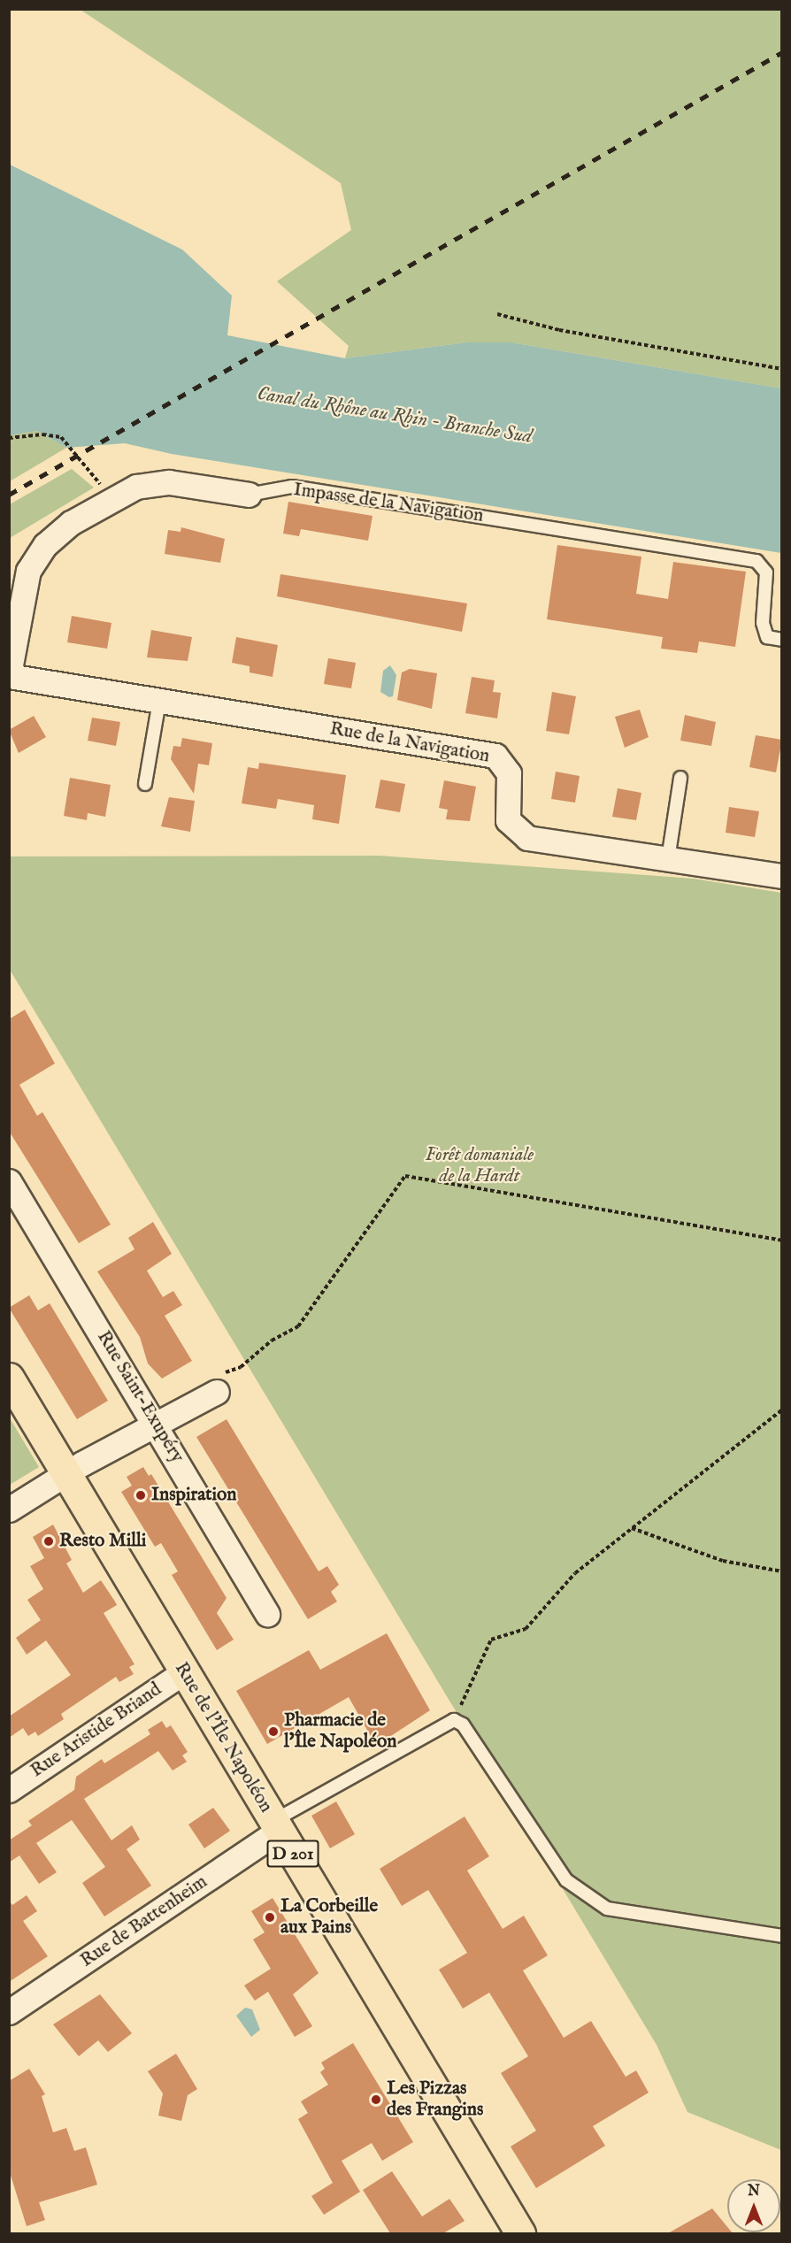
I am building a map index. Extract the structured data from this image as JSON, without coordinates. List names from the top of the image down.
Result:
{
  "streets": {
    "main road": ["Rue de l'Île Napoléon", "D 201"],
    "street": [
      "Impasse de la Navigation",
      "Rue de la Navigation",
      "Rue Saint-Exupéry",
      "Rue Aristide Briand",
      "Rue de Battenheim"
    ]
  },
  "crossings": [
    ["Impasse de la Navigation", "Rue de la Navigation"],
    ["Rue Aristide Briand", "Rue de l'Île Napoléon"],
    ["Rue de l'Île Napoléon", "Rue de Battenheim"]
  ],
  "water": ["Canal du Rhône au Rhin - Branche Sud"],
  "parks": ["Forêt domaniale de la Hardt"],
  "places": [
    "Inspiration",
    "Resto Milli",
    "Pharmacie de l'Île Napoléon",
    "La Corbeille aux Pains",
    "Les Pizzas des Frangins"
  ],
  "north": "top"
}
